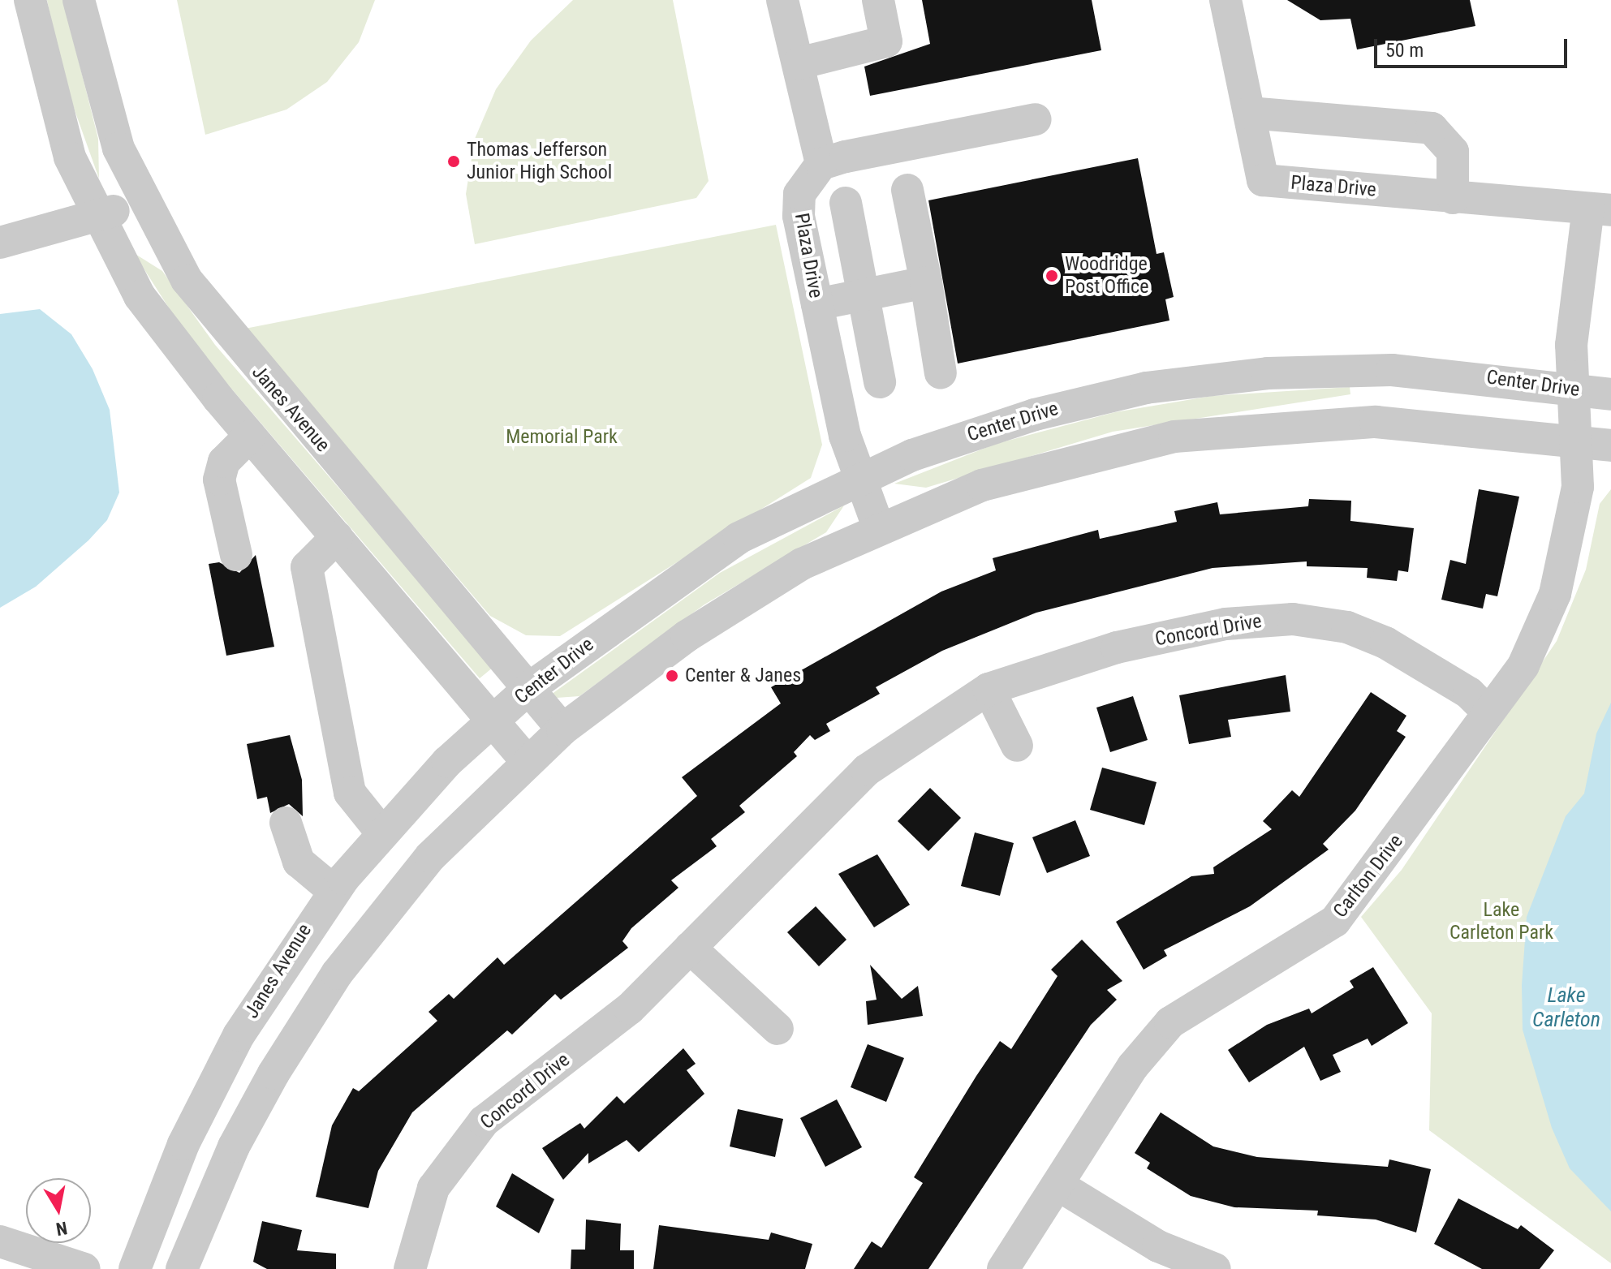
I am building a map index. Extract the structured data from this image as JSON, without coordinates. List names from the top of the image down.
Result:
{
  "streets": {
    "street": [
      "Plaza Drive",
      "Center Drive",
      "Janes Avenue",
      "Concord Drive",
      "Carlton Drive"
    ]
  },
  "crossings": [
    ["Plaza Drive", "Center Drive"],
    ["Plaza Drive", "Carlton Drive"],
    ["Center Drive", "Janes Avenue"],
    ["Center Drive", "Carlton Drive"],
    ["Concord Drive", "Carlton Drive"]
  ],
  "water": ["Lake Carleton"],
  "parks": ["Memorial Park", "Lake Carleton Park"],
  "places": ["Thomas Jefferson Junior High School", "Woodridge Post Office", "Center & Janes"],
  "scale_bar": "50 m",
  "north": "bottom"
}
